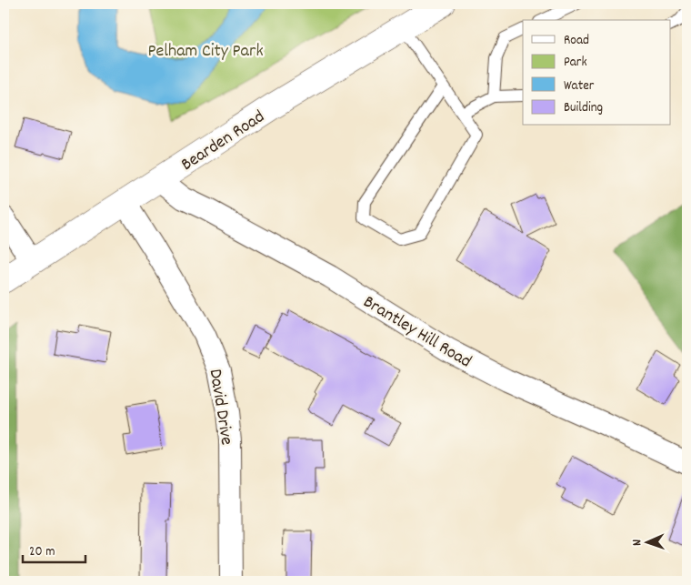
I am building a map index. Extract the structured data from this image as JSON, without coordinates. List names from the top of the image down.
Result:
{
  "streets": {
    "street": ["Bearden Road", "Brantley Hill Road", "David Drive"]
  },
  "crossings": [
    ["Bearden Road", "Brantley Hill Road"],
    ["Bearden Road", "David Drive"]
  ],
  "parks": ["Pelham City Park"],
  "legend": [
    "Road",
    "Park",
    "Water",
    "Building"
  ],
  "scale_bar": "20 m",
  "north": "left"
}
